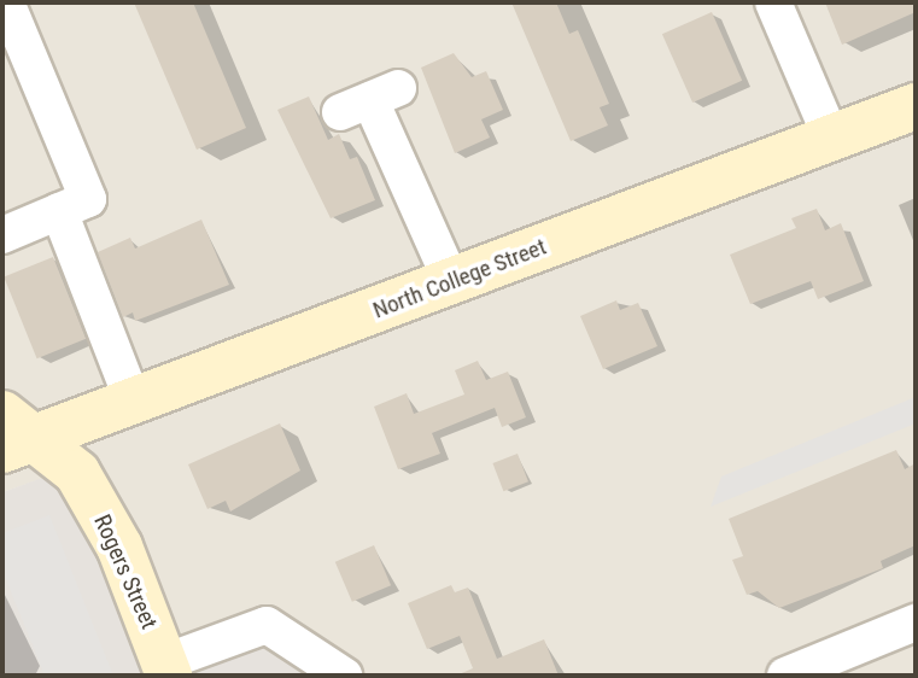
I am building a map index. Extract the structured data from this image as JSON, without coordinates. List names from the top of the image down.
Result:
{
  "streets": {
    "main road": ["North College Street", "Rogers Street"]
  },
  "crossings": [
    ["North College Street", "Rogers Street"]
  ]
}
